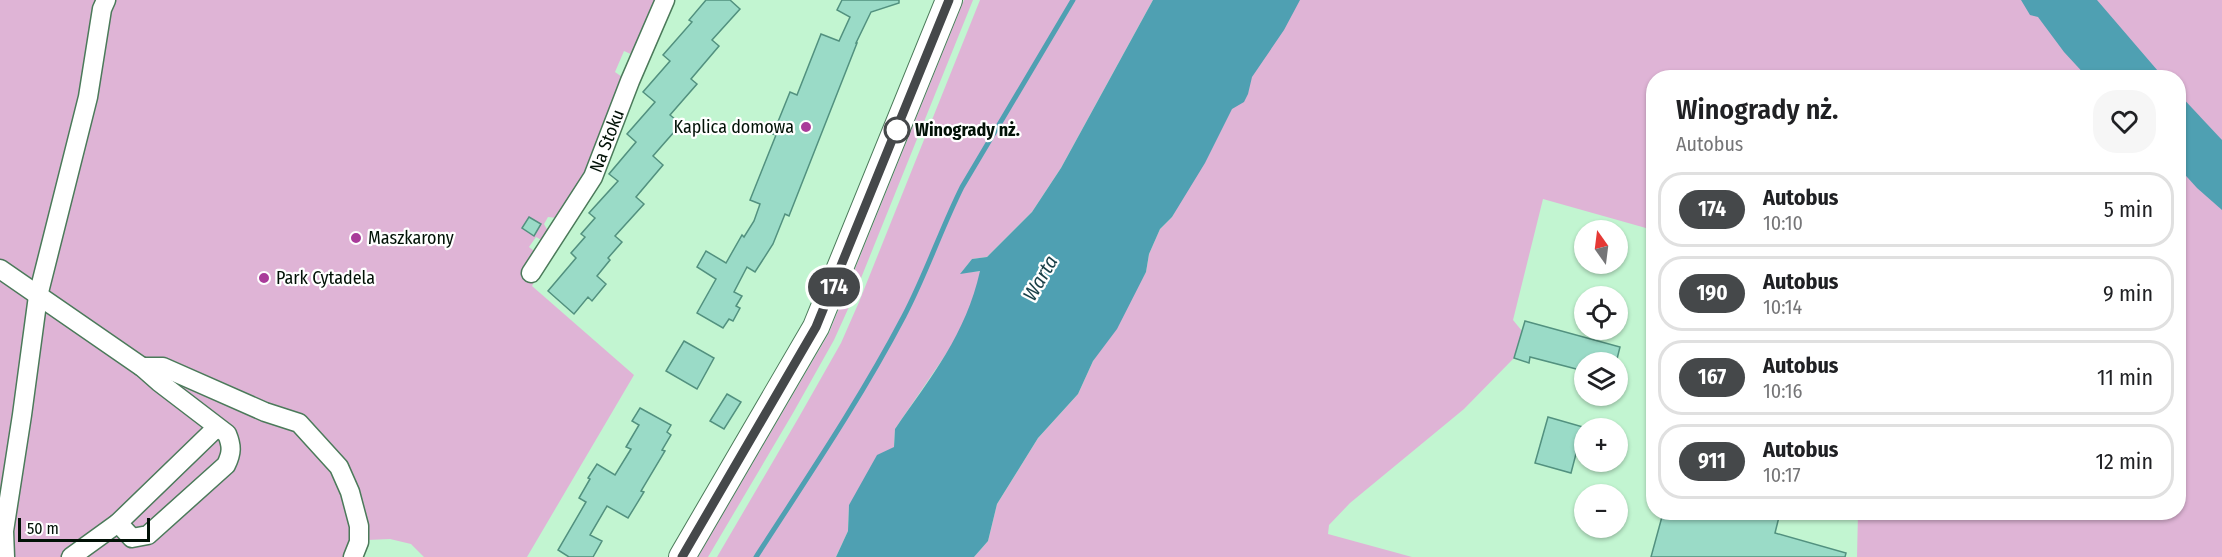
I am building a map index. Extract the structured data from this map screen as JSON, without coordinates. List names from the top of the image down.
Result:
{
  "streets": {
    "street": ["Na Stoku"]
  },
  "water": ["Warta"],
  "places": [
    "Kaplica domowa",
    "Winogrady nż.",
    "Maszkarony",
    "Park Cytadela"
  ],
  "lines": ["bus line 174"],
  "scale_bar": "50 m",
  "north": "top",
  "page": {
    "on_map": "174",
    "heading": ["Winogrady nż.", "Autobus"],
    "list": [
      {
        "mark": "174",
        "name": "Autobus",
        "note": "10:10",
        "value": "5 min"
      },
      {
        "mark": "190",
        "name": "Autobus",
        "note": "10:14",
        "value": "9 min"
      },
      {
        "mark": "167",
        "name": "Autobus",
        "note": "10:16",
        "value": "11 min"
      },
      {
        "mark": "911",
        "name": "Autobus",
        "note": "10:17",
        "value": "12 min"
      }
    ],
    "map_buttons": ["+", "−"],
    "scale": "50 m"
  }
}
